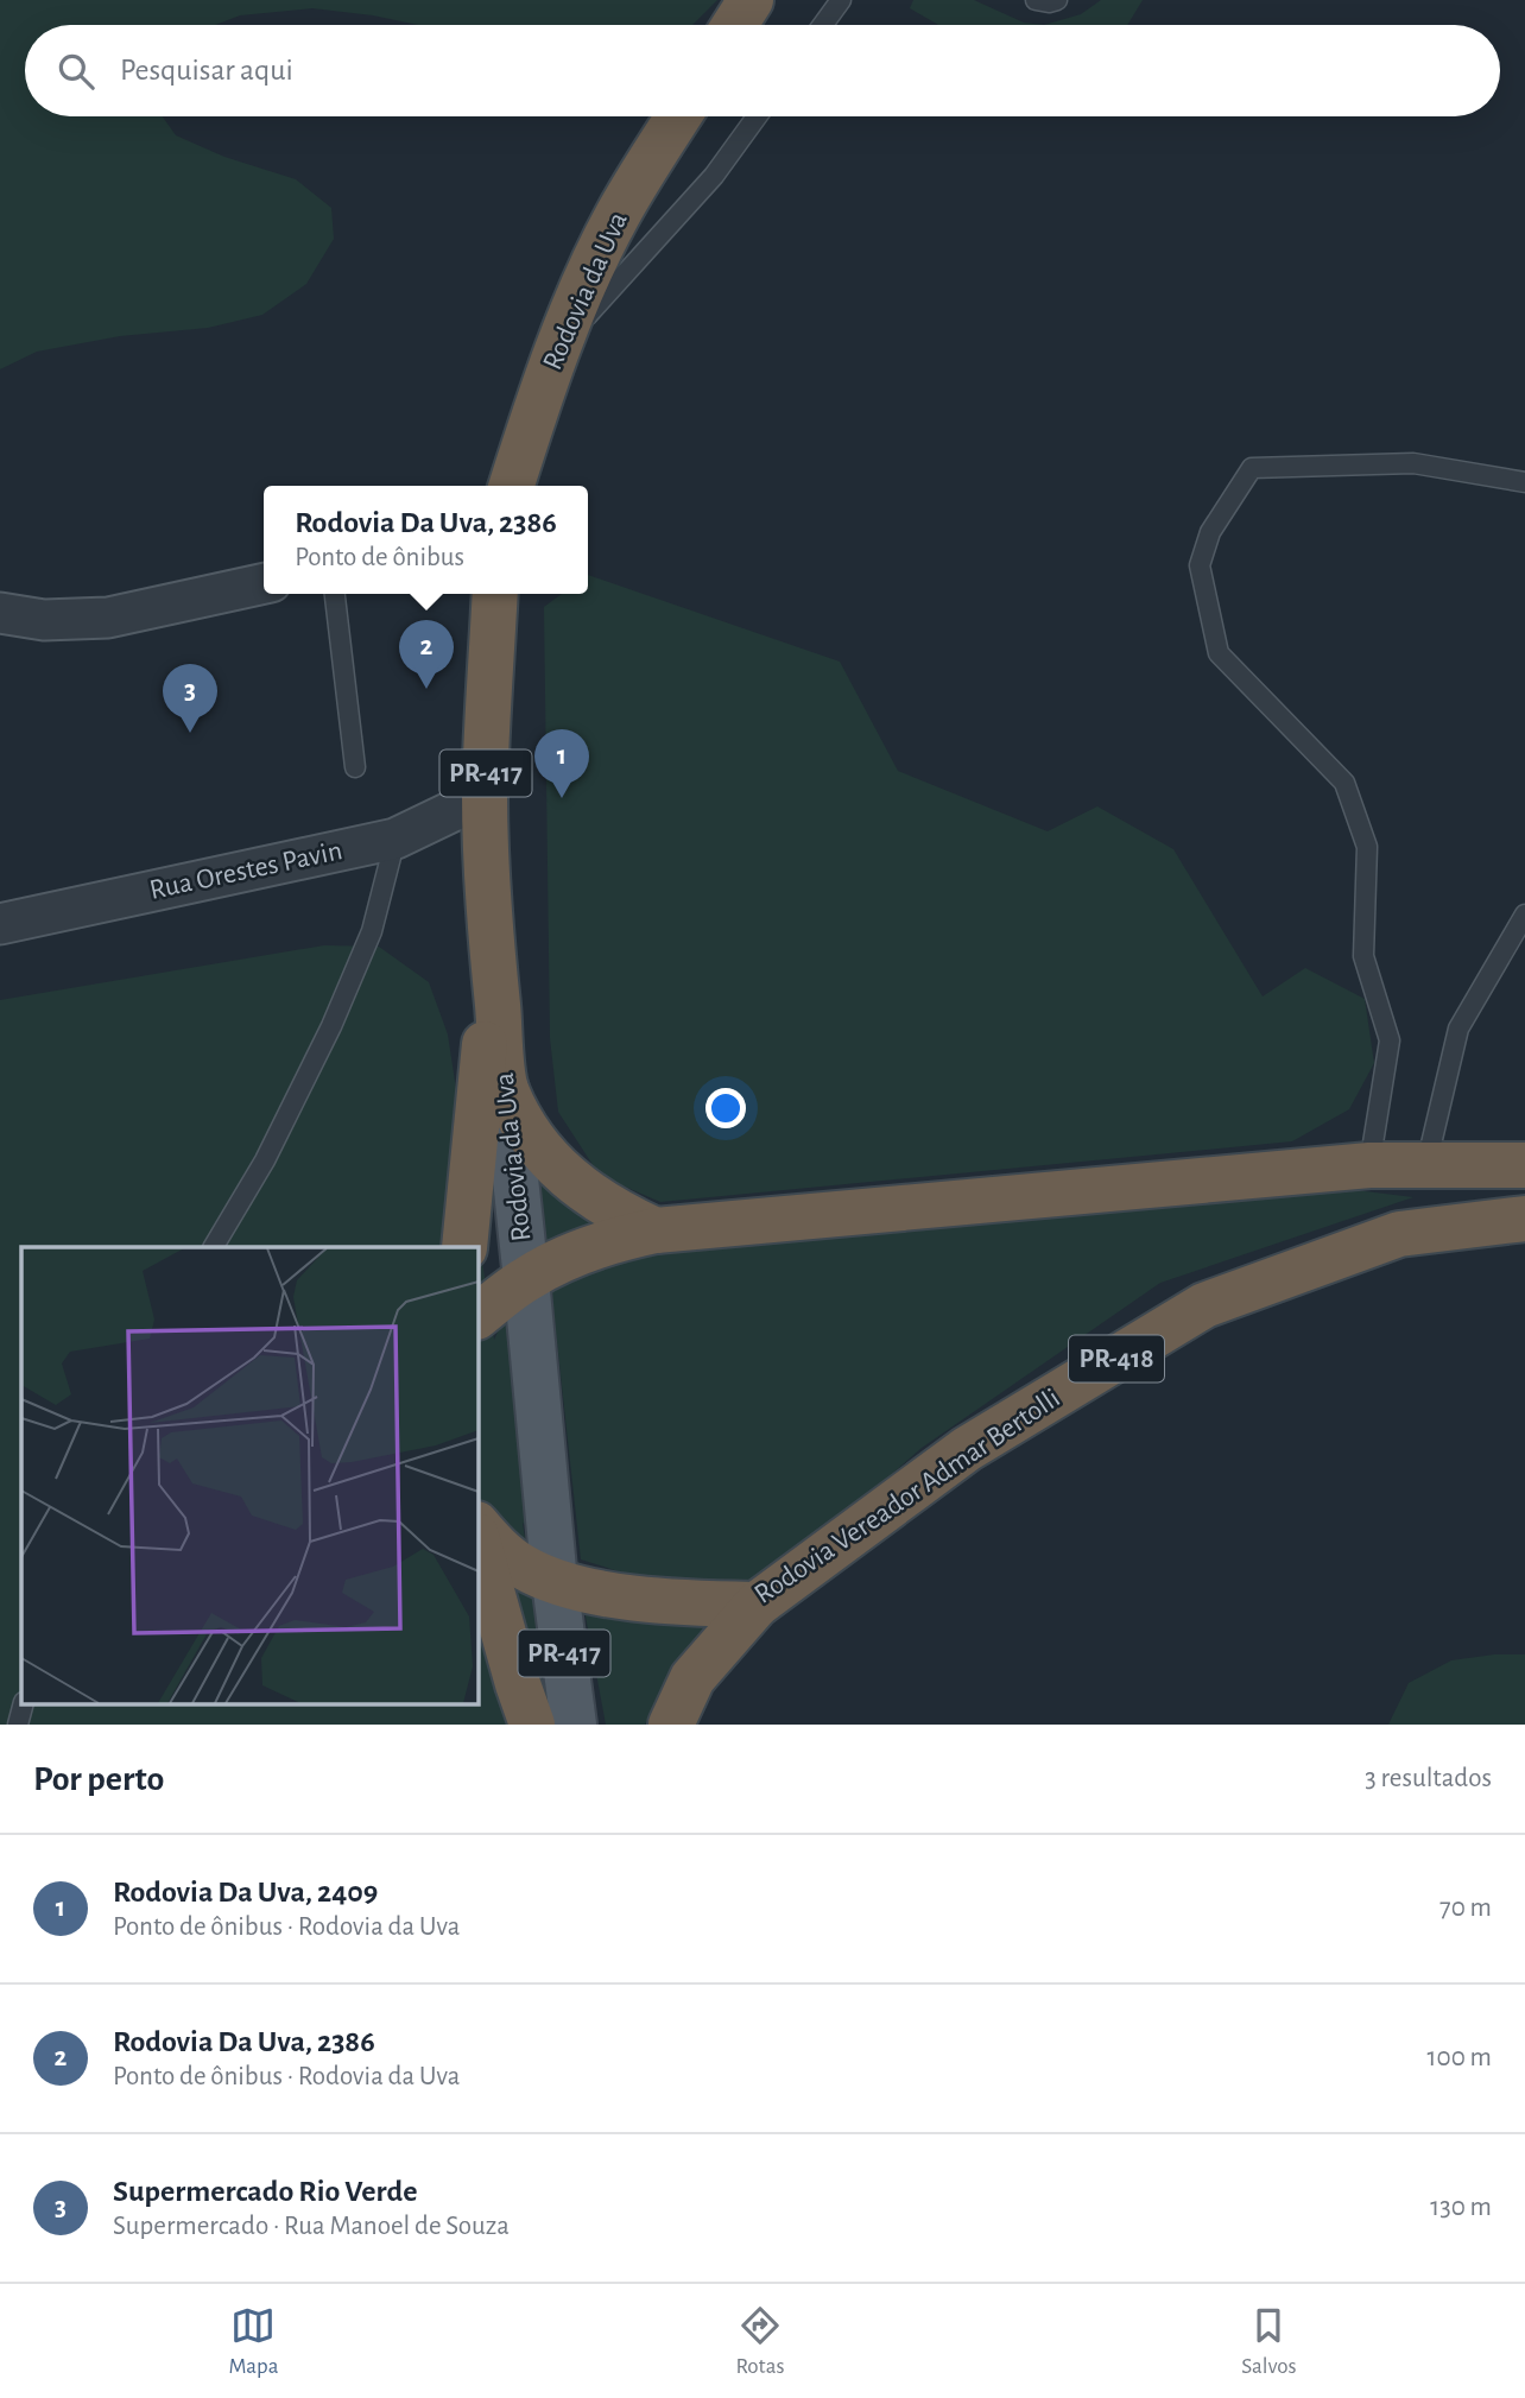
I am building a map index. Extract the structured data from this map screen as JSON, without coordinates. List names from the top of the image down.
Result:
{
  "streets": {
    "highway": [
      "Rodovia da Uva",
      "PR-417",
      "PR-418",
      "Rodovia Vereador Admar Bertolli"
    ],
    "street": ["Rua Orestes Pavin"]
  },
  "crossings": [
    ["Rodovia da Uva", "Rua Orestes Pavin"],
    ["Rodovia da Uva", "Rodovia Vereador Admar Bertolli"]
  ],
  "page": {
    "search": "Pesquisar aqui",
    "popup": ["Rodovia Da Uva, 2386", "Ponto de ônibus"],
    "pins": ["2", "3", "1"],
    "heading": ["Por perto", "3 resultados"],
    "list": [
      {
        "mark": "1",
        "name": "Rodovia Da Uva, 2409",
        "note": "Ponto de ônibus · Rodovia da Uva",
        "value": "70 m"
      },
      {
        "mark": "2",
        "name": "Rodovia Da Uva, 2386",
        "note": "Ponto de ônibus · Rodovia da Uva",
        "value": "100 m"
      },
      {
        "mark": "3",
        "name": "Supermercado Rio Verde",
        "note": "Supermercado · Rua Manoel de Souza",
        "value": "130 m"
      }
    ],
    "nav": ["Mapa", "Rotas", "Salvos"]
  }
}
